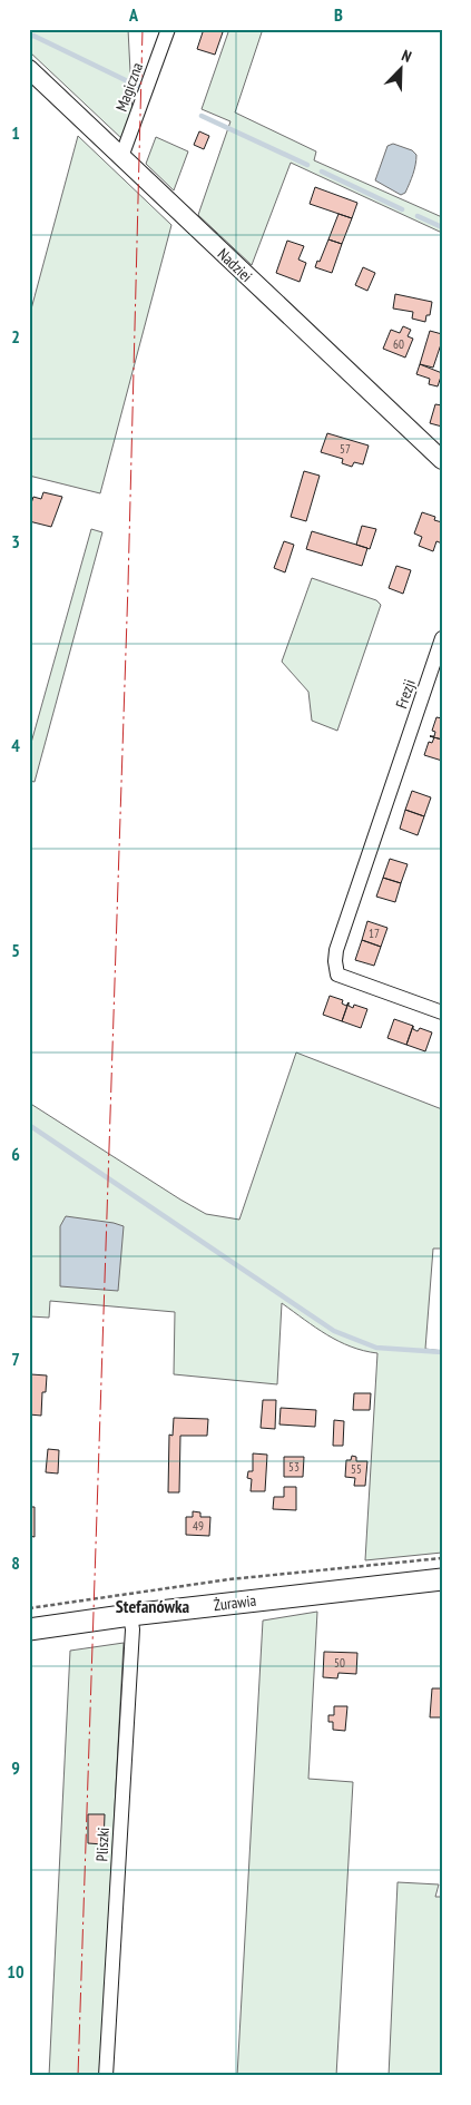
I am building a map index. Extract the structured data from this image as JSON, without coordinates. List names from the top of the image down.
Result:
{
  "streets": {
    "main road": ["Żurawia"],
    "street": [
      "Magiczna",
      "Nadziei",
      "Frezji",
      "Pliszki"
    ]
  },
  "crossings": [
    ["Magiczna", "Nadziei"],
    ["Żurawia", "Pliszki"]
  ],
  "districts": ["Stefanówka"],
  "house_numbers": [
    "60",
    "57",
    "17",
    "53",
    "55",
    "49",
    "50"
  ],
  "north": "top right",
  "grid": {
    "columns": ["A", "B"],
    "rows": [
      "1",
      "2",
      "3",
      "4",
      "5",
      "6",
      "7",
      "8",
      "9",
      "10"
    ]
  }
}
